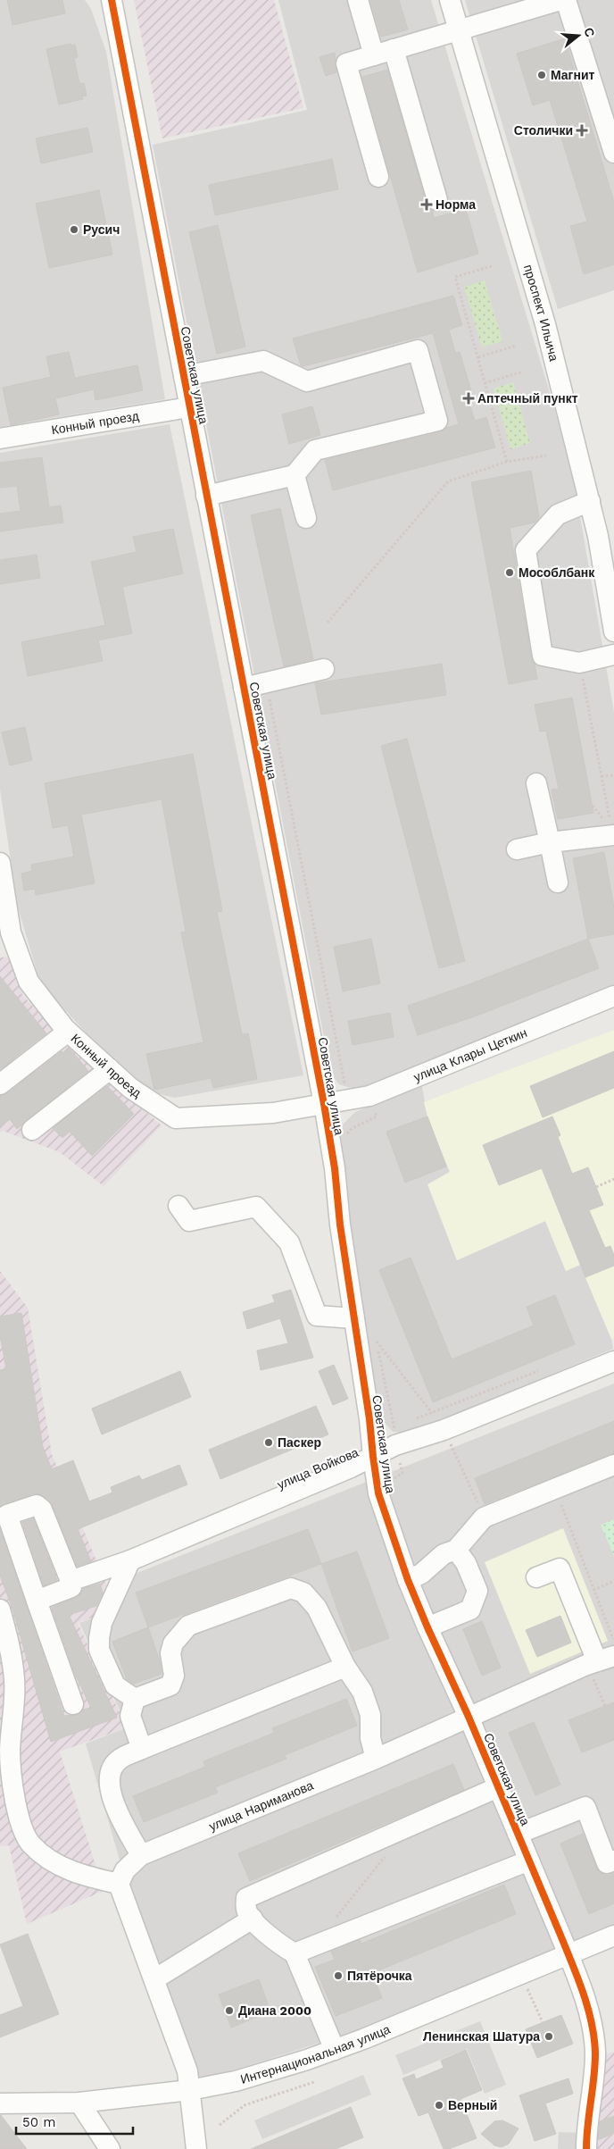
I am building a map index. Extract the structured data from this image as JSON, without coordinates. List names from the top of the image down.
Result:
{
  "streets": {
    "street": [
      "проспект Ильича",
      "Советская улица",
      "Конный проезд",
      "улица Клары Цеткин",
      "улица Войкова",
      "улица Нариманова",
      "Интернациональная улица"
    ]
  },
  "crossings": [
    ["Советская улица", "Конный проезд"],
    ["Советская улица", "улица Клары Цеткин"],
    ["Советская улица", "улица Войкова"],
    ["Советская улица", "улица Нариманова"],
    ["Советская улица", "Интернациональная улица"],
    ["Конный проезд", "улица Клары Цеткин"]
  ],
  "places": {
    "other": [
      "Магнит",
      "Русич",
      "Мособлбанк",
      "Паскер",
      "Пятёрочка",
      "Диана 2000",
      "Ленинская Шатура",
      "Верный"
    ],
    "health": ["Столички", "Норма", "Аптечный пункт"]
  },
  "scale_bar": "50 m",
  "north": "right"
}
